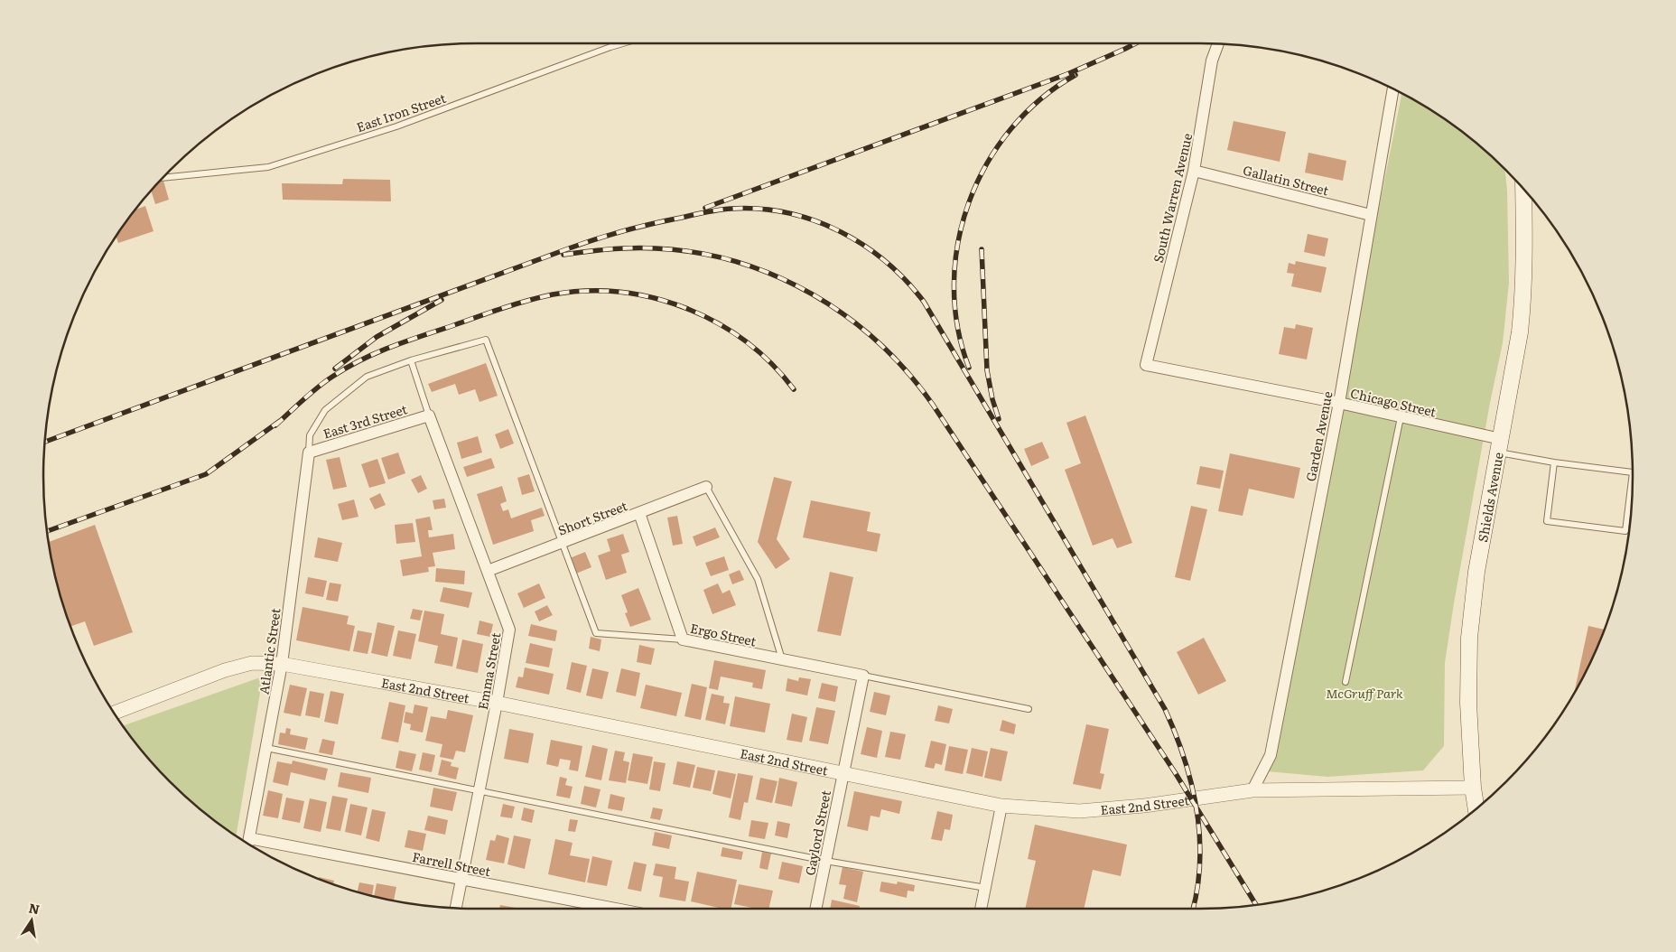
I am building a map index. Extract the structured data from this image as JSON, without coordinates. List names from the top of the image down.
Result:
{
  "streets": {
    "main road": ["Shields Avenue"],
    "street": [
      "Gallatin Street",
      "South Warren Avenue",
      "Chicago Street",
      "East 3rd Street",
      "Garden Avenue",
      "Short Street",
      "Ergo Street",
      "Atlantic Street",
      "Emma Street",
      "East 2nd Street",
      "Gaylord Street",
      "Farrell Street"
    ],
    "lane": ["East Iron Street"]
  },
  "crossings": [
    ["Gallatin Street", "South Warren Avenue"],
    ["Gallatin Street", "Garden Avenue"],
    ["South Warren Avenue", "Chicago Street"],
    ["Chicago Street", "Garden Avenue"],
    ["Chicago Street", "Shields Avenue"],
    ["East 3rd Street", "Atlantic Street"],
    ["East 3rd Street", "Emma Street"],
    ["Garden Avenue", "East 2nd Street"],
    ["Shields Avenue", "East 2nd Street"],
    ["Short Street", "Ergo Street"],
    ["Short Street", "Emma Street"],
    ["Ergo Street", "Gaylord Street"],
    ["Atlantic Street", "East 2nd Street"],
    ["Atlantic Street", "Farrell Street"],
    ["Emma Street", "East 2nd Street"],
    ["Emma Street", "Farrell Street"],
    ["East 2nd Street", "Gaylord Street"]
  ],
  "parks": ["McGruff Park"],
  "north": "top"
}
